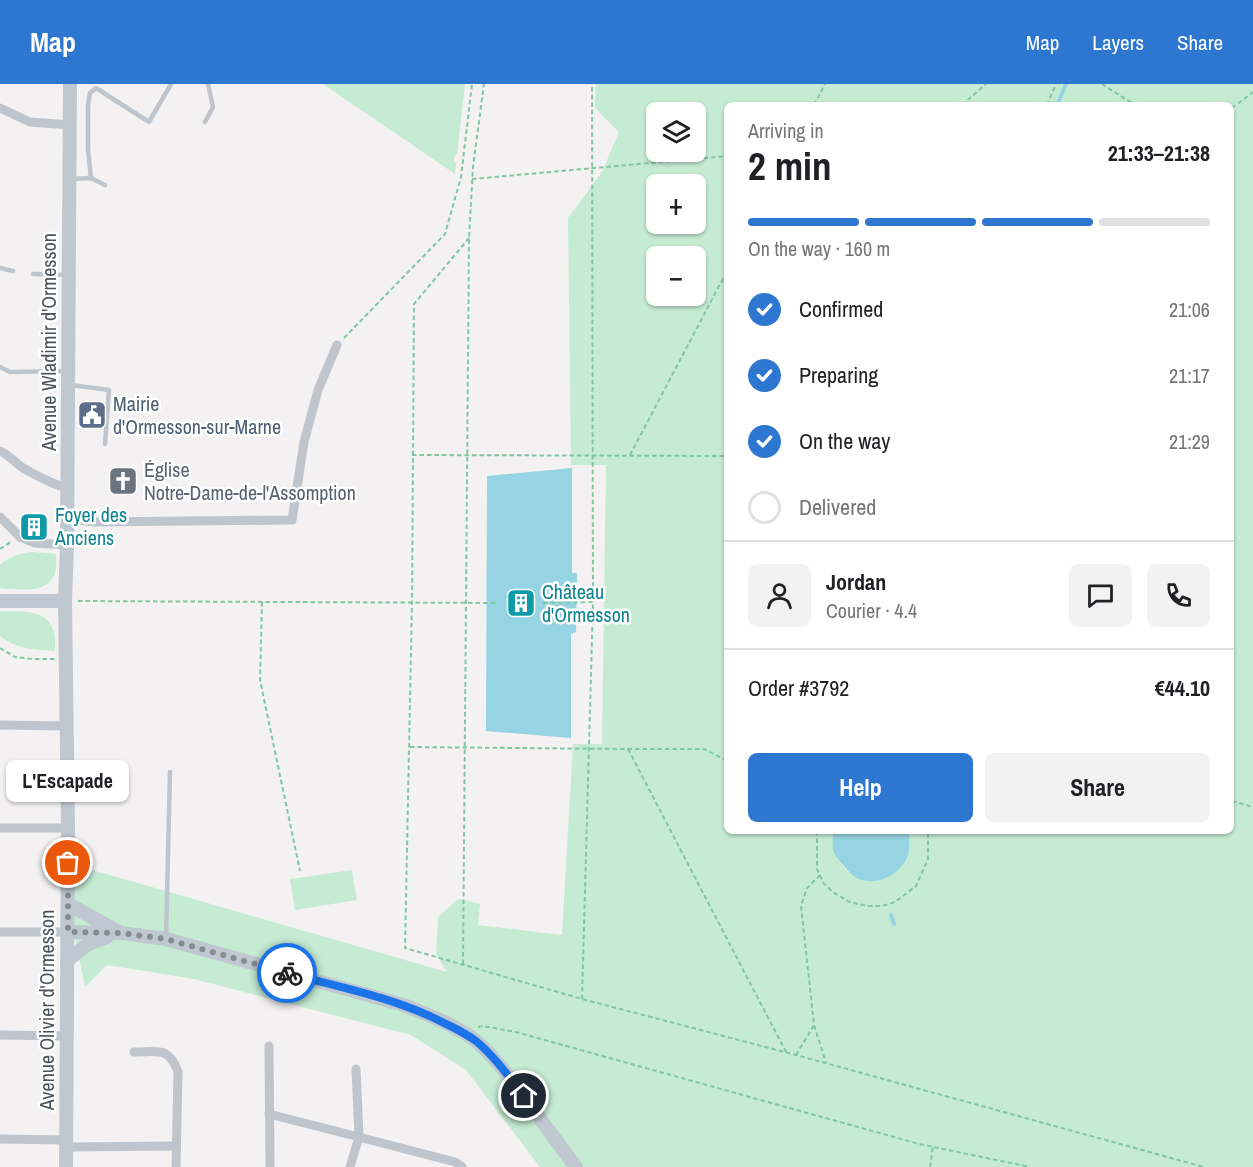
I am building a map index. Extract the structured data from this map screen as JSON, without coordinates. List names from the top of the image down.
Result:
{
  "streets": {
    "main road": ["Avenue Wladimir d'Ormesson", "Avenue Olivier d'Ormesson"]
  },
  "crossings": [
    ["Avenue Wladimir d'Ormesson", "Avenue Olivier d'Ormesson"]
  ],
  "places": {
    "public building": ["Mairie d'Ormesson-sur-Marne"],
    "church": ["Église Notre-Dame-de-l'Assomption"],
    "building": ["Foyer des Anciens", "Château d'Ormesson"],
    "other": ["L'Escapade"]
  },
  "page": {
    "header": "Map",
    "nav": ["Map", "Layers", "Share"],
    "map_buttons": ["+", "−"],
    "heading": ["2 min", "Arriving in", "21:33–21:38"],
    "panel": [
      "Jordan",
      "Courier · 4.4",
      "Order #3792",
      "€44.10"
    ],
    "bar": "On the way · 160 m",
    "list": [
      ["Confirmed", "21:06"],
      ["Preparing", "21:17"],
      ["On the way", "21:29"],
      "Delivered"
    ],
    "buttons": ["Help", "Share"],
    "bubble": "L'Escapade"
  }
}
